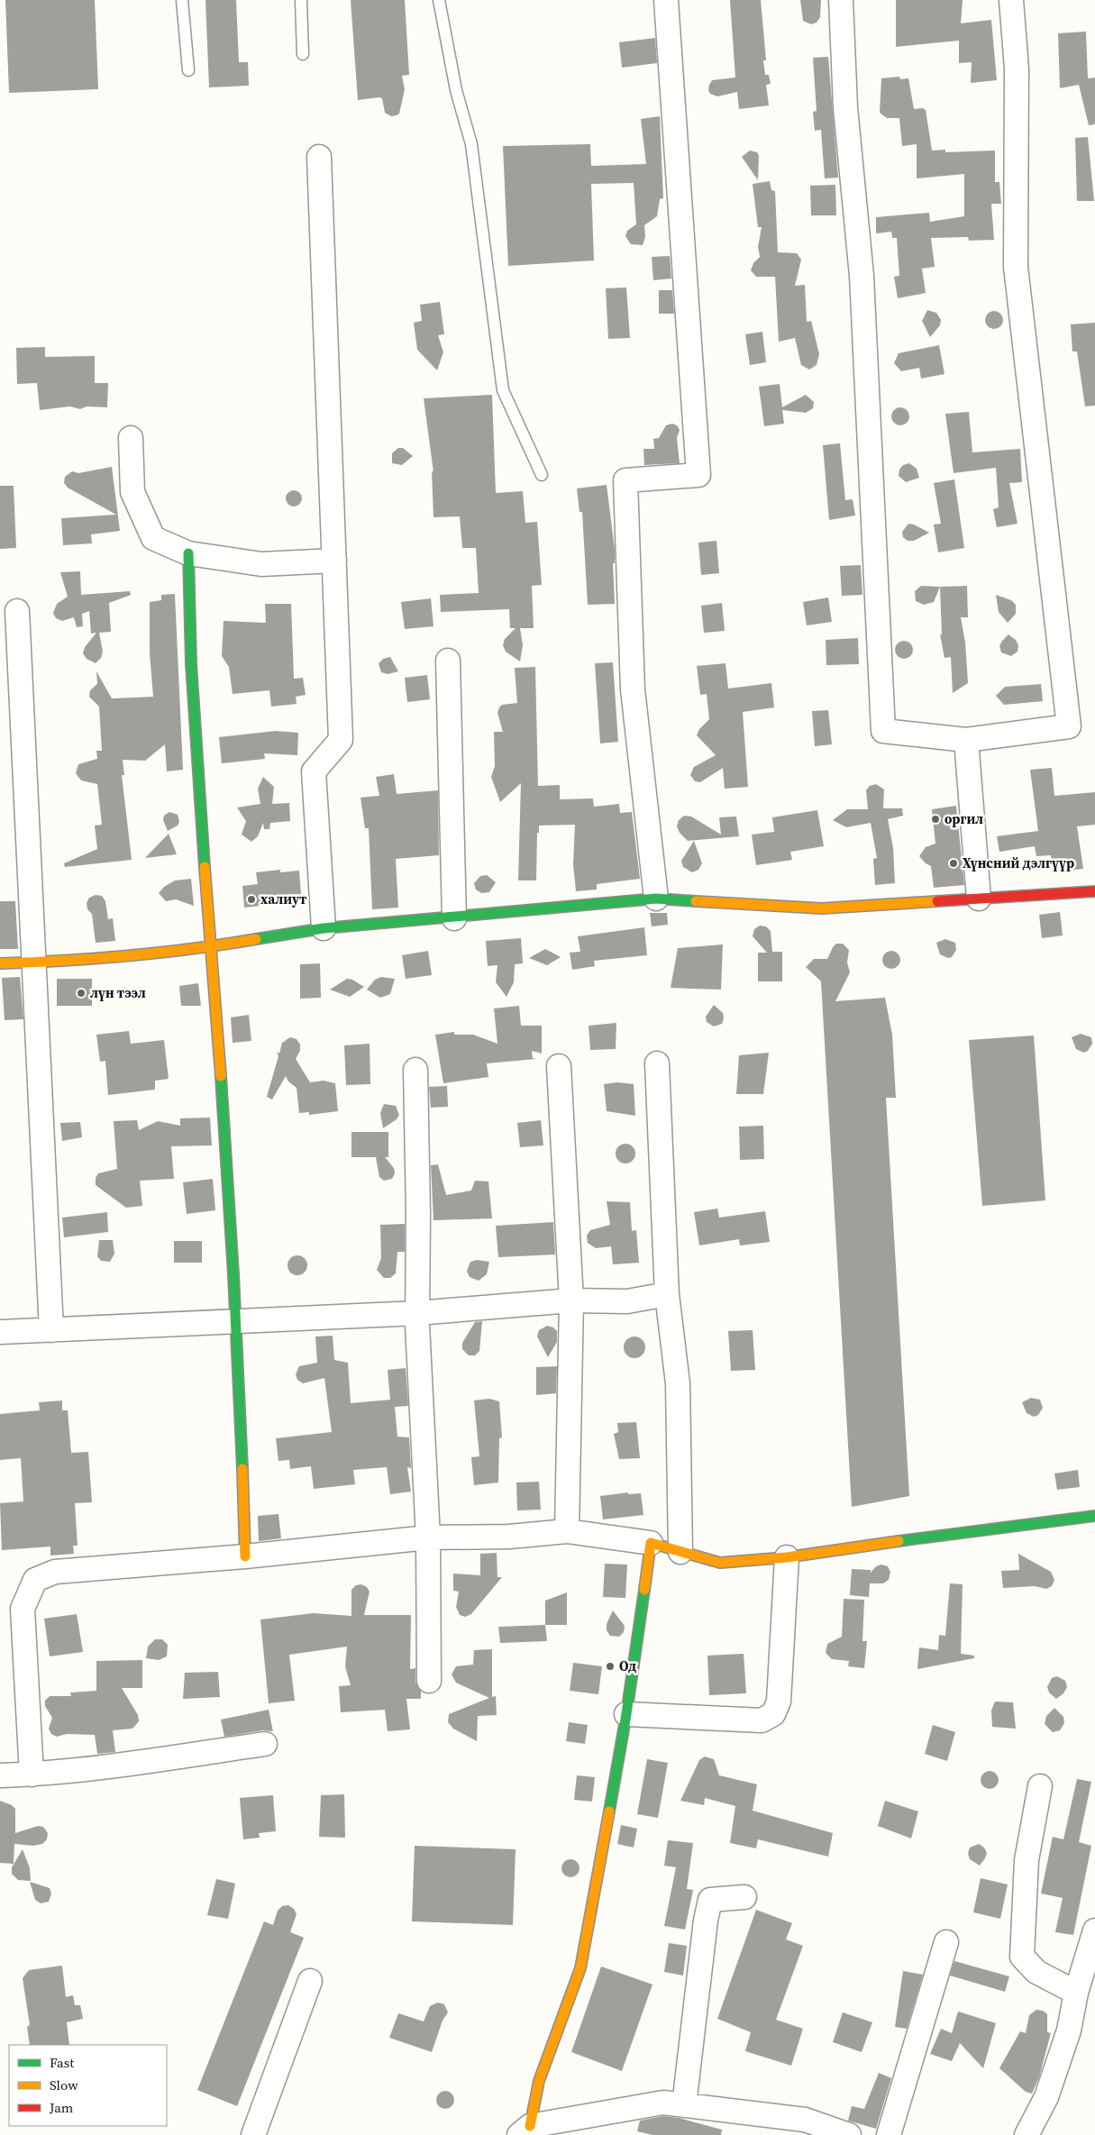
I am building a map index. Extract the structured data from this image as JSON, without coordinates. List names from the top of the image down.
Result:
{
  "places": [
    "оргил",
    "Хүнсний дэлгүүр",
    "халиут",
    "лүн тээл",
    "Од"
  ],
  "legend": ["Fast", "Slow", "Jam"]
}
